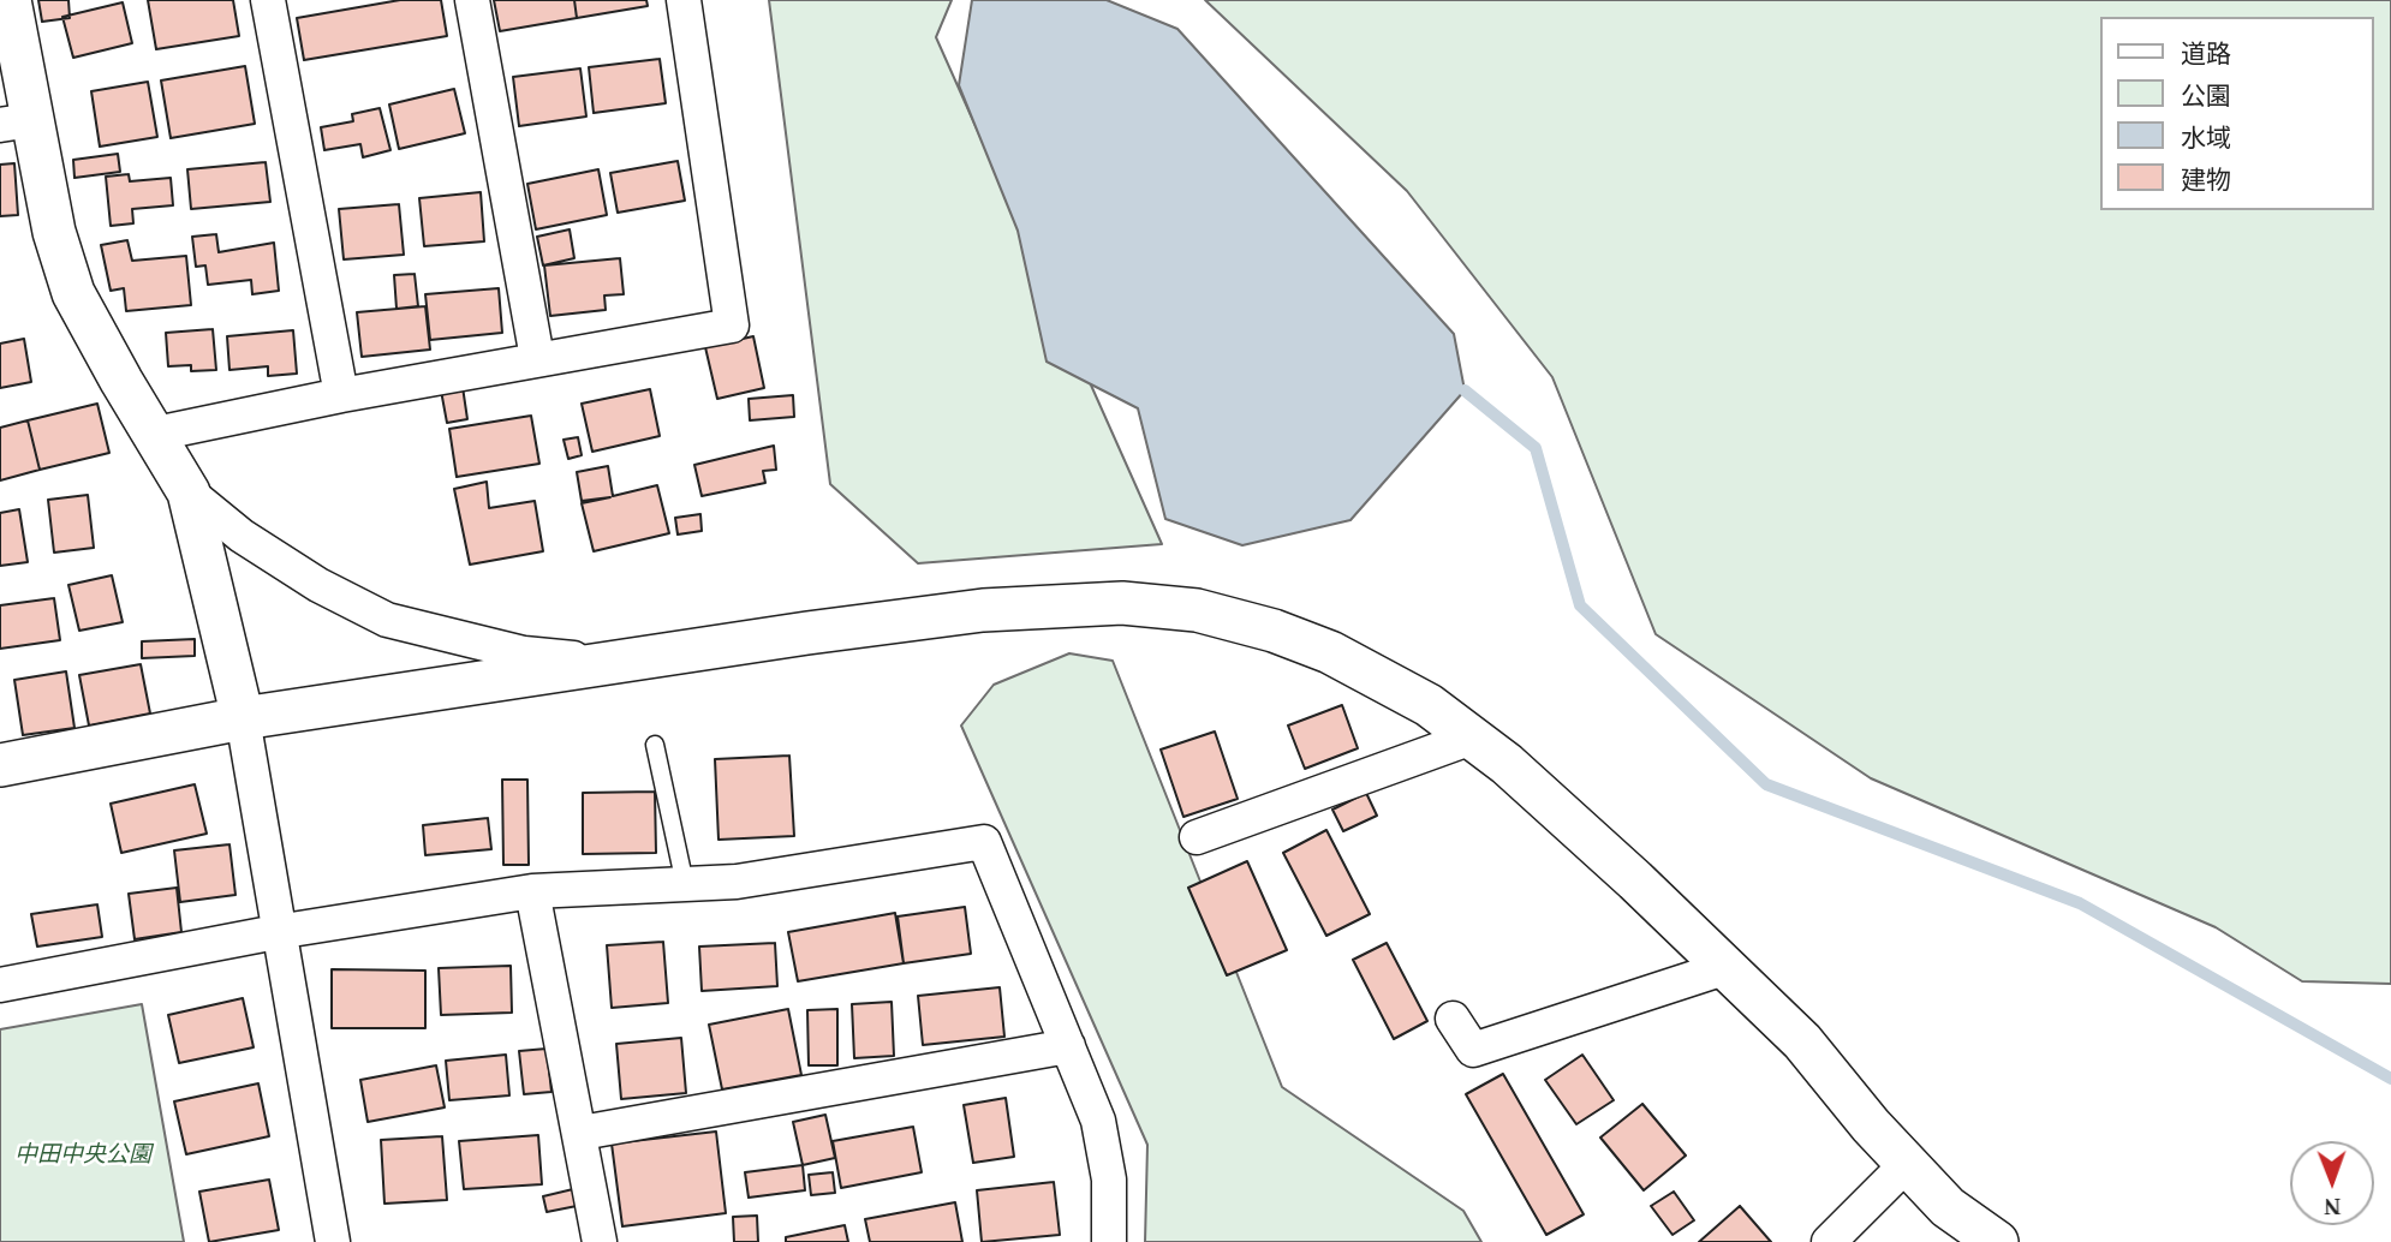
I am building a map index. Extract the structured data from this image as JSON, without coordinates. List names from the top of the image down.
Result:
{
  "parks": ["中田中央公園"],
  "legend": [
    "道路",
    "公園",
    "水域",
    "建物"
  ],
  "north": "bottom"
}
